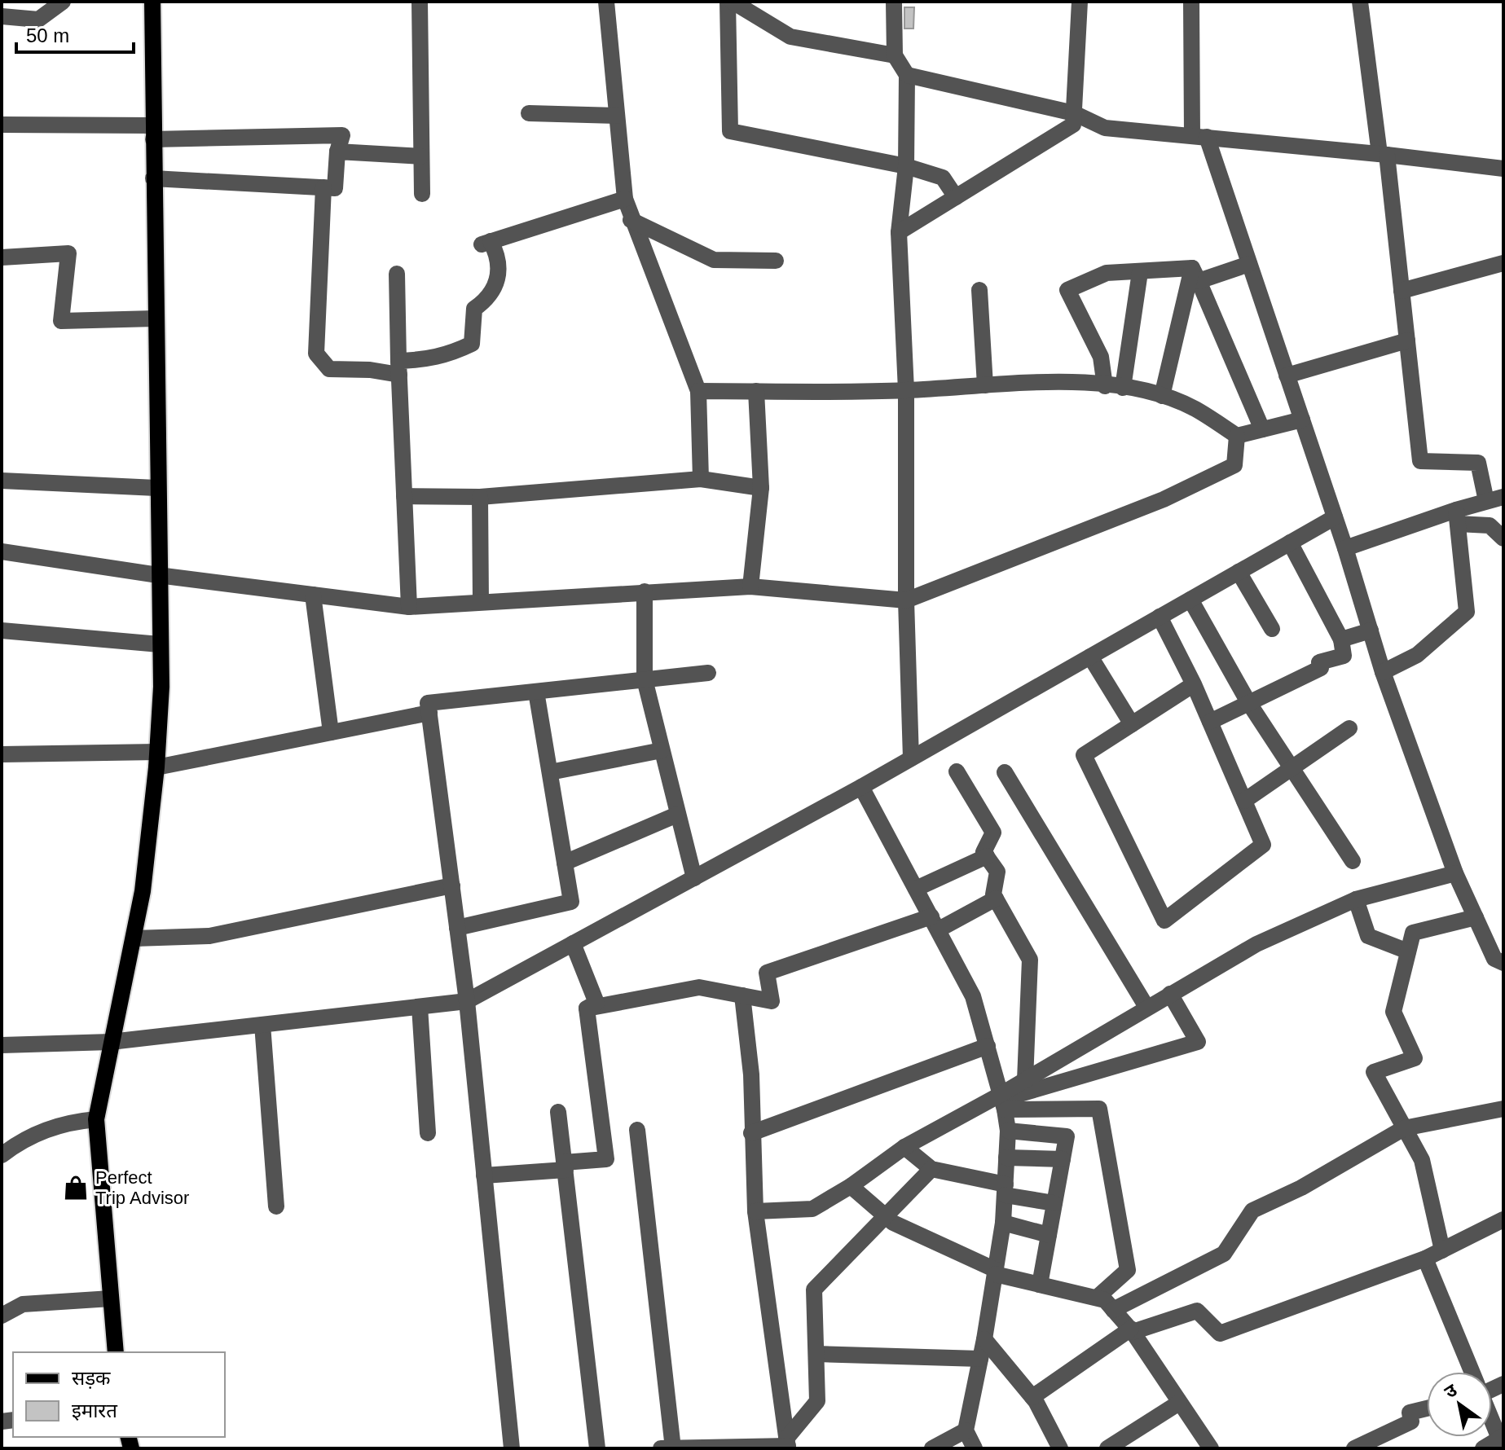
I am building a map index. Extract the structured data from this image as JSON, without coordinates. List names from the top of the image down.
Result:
{
  "places": {
    "shop": ["Perfect Trip Advisor"]
  },
  "legend": ["सड़क", "इमारत"],
  "scale_bar": "50 m",
  "north": "top left"
}
